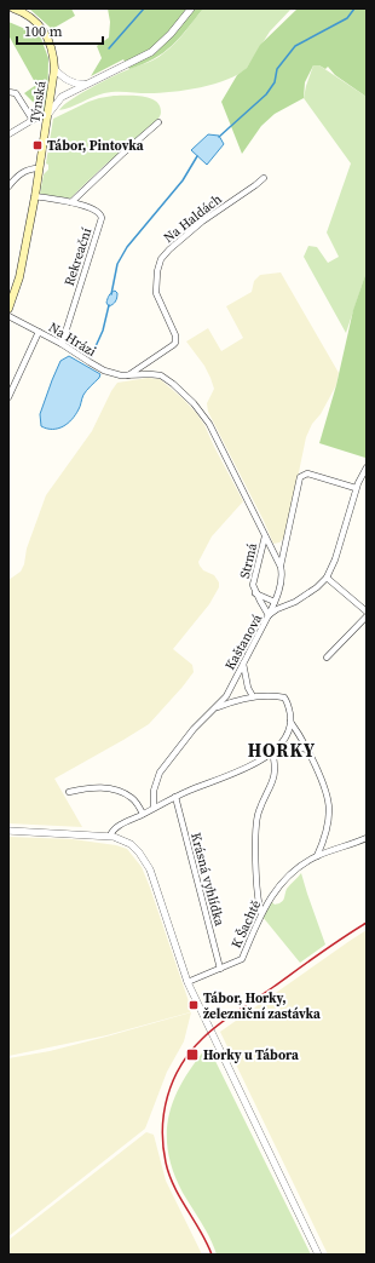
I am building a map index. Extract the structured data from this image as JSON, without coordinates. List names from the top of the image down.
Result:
{
  "streets": {
    "main road": ["Týnská"],
    "street": [
      "Na Haldách",
      "Rekreační",
      "Na Hrázi",
      "Strmá",
      "Kaštanová",
      "Krásná vyhlídka",
      "K Šachtě"
    ]
  },
  "crossings": [
    ["Týnská", "Rekreační"],
    ["Na Haldách", "Na Hrázi"],
    ["Rekreační", "Na Hrázi"],
    ["Strmá", "Kaštanová"],
    ["Krásná vyhlídka", "K Šachtě"]
  ],
  "districts": ["HORKY"],
  "places": {
    "transit": ["Tábor, Pintovka", "Tábor, Horky, železniční zastávka", "Horky u Tábora"]
  },
  "scale_bar": "100 m"
}
